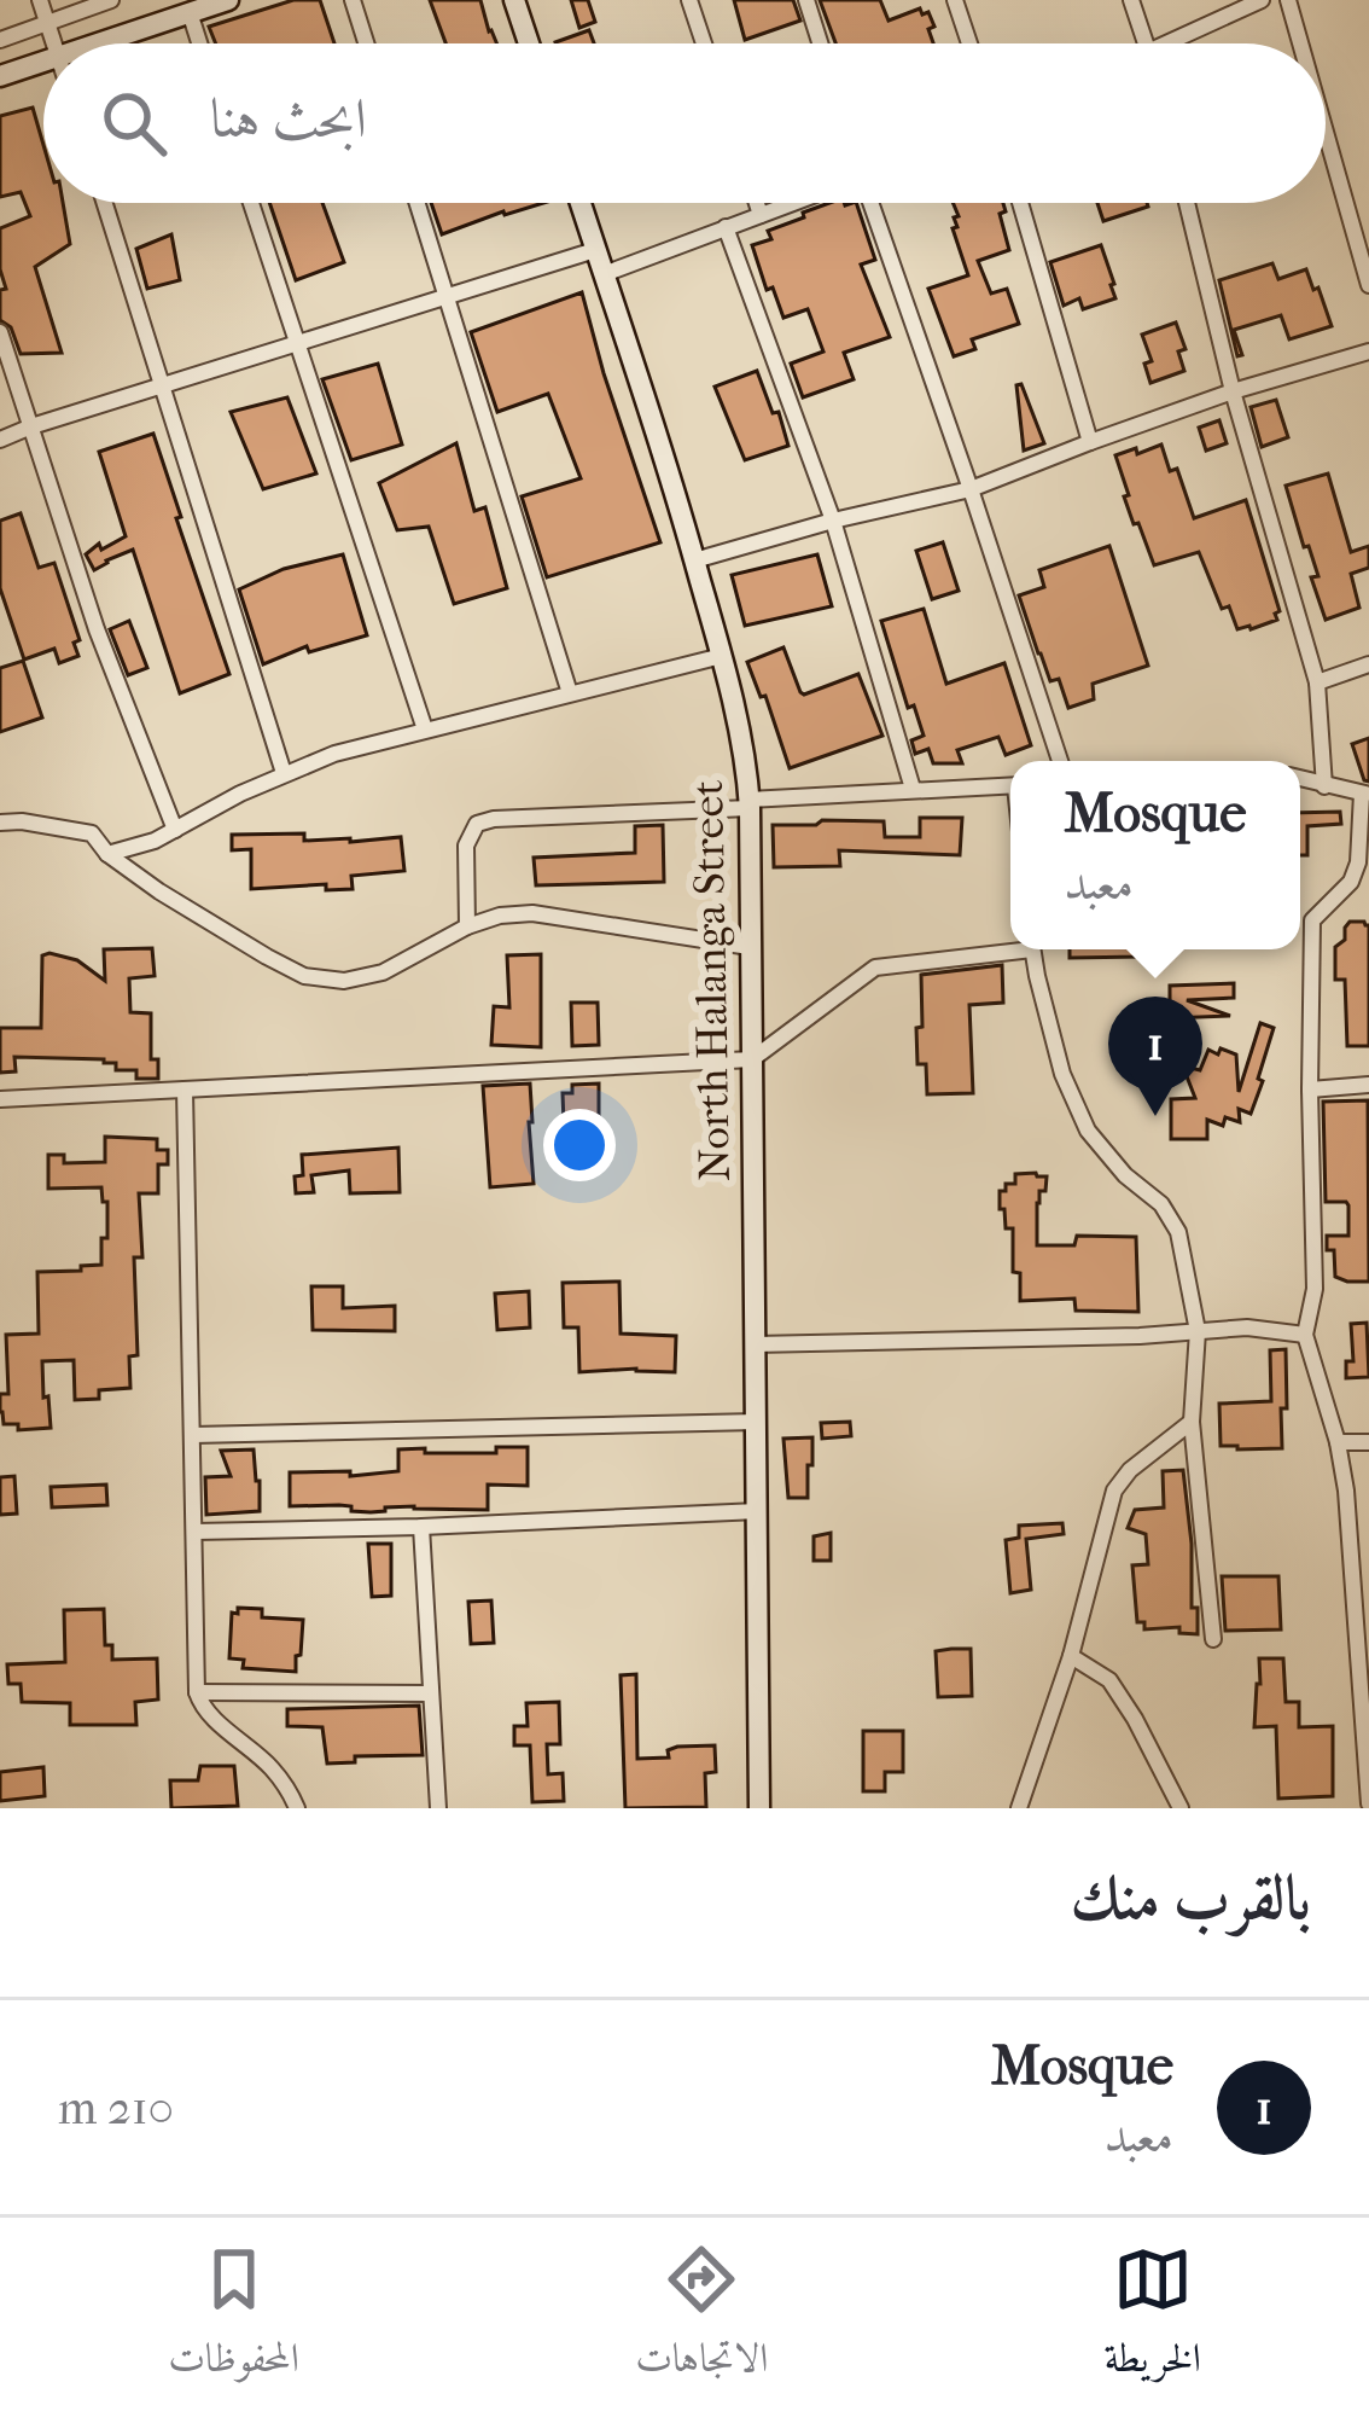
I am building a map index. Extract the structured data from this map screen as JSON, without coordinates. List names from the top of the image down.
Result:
{
  "streets": {
    "street": ["North Halanga Street"]
  },
  "page": {
    "search": "ابحث هنا",
    "popup": ["Mosque", "معبد"],
    "pins": "1",
    "heading": "بالقرب منك",
    "list": [
      {
        "mark": "1",
        "name": "Mosque",
        "note": "معبد",
        "value": "210 m"
      }
    ],
    "nav": ["الخريطة", "الاتجاهات", "المحفوظات"]
  }
}
